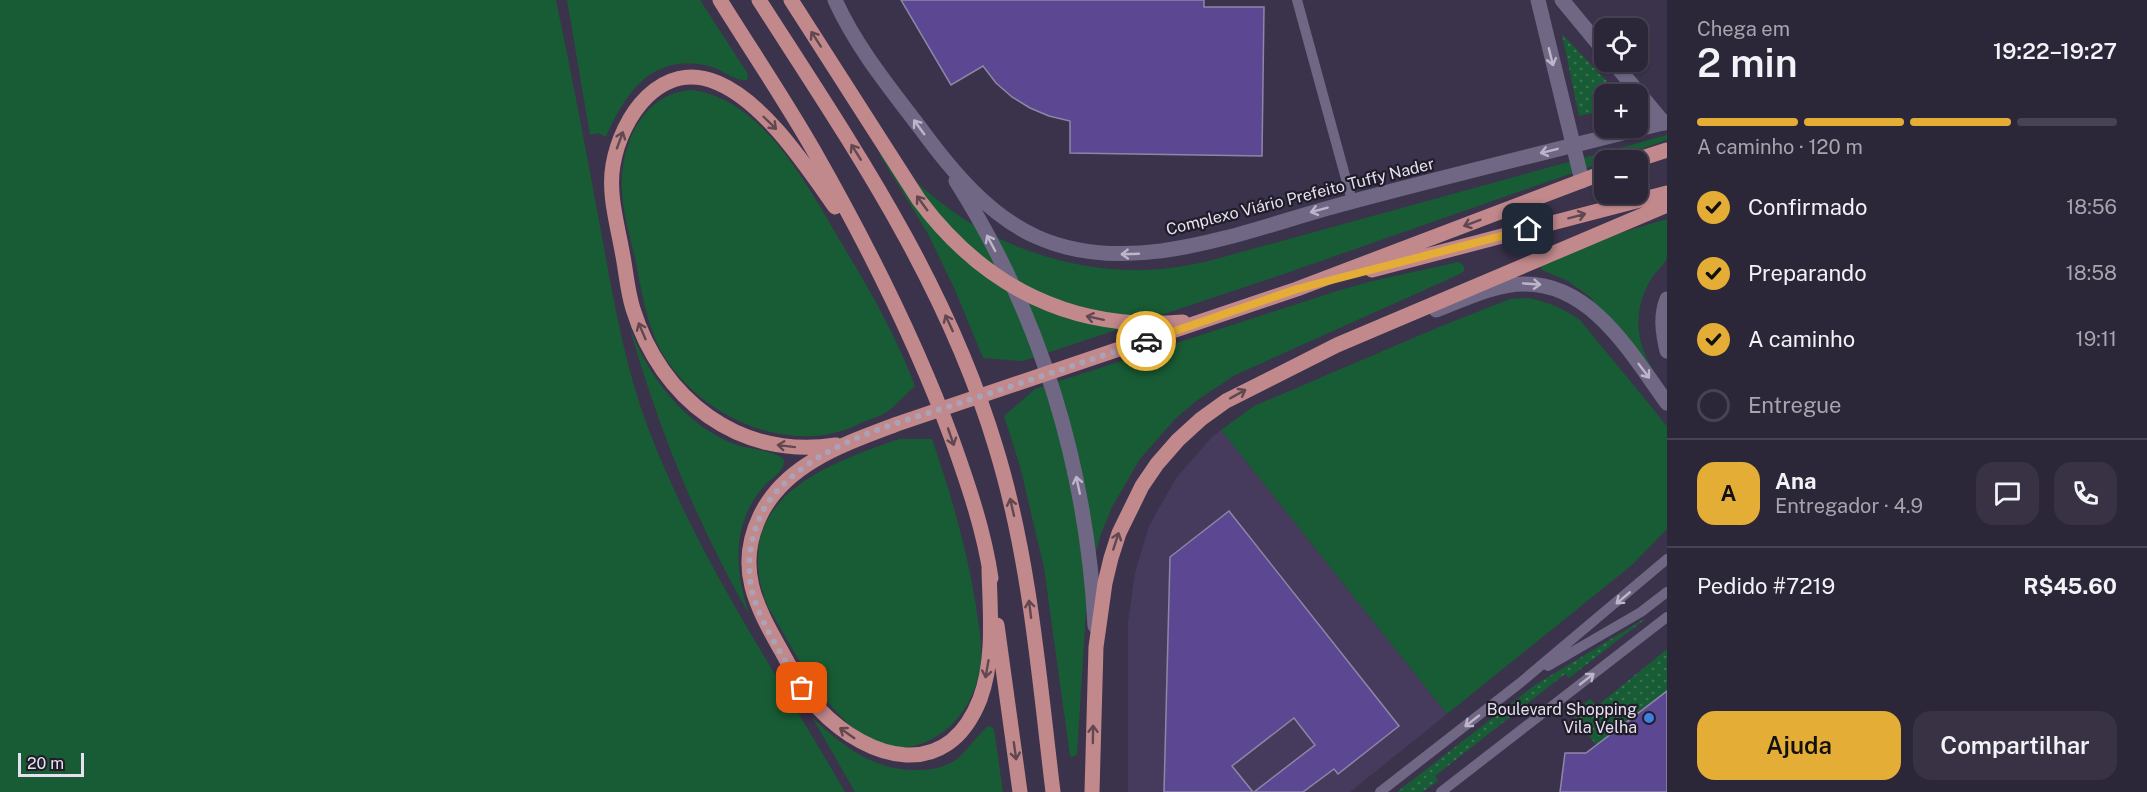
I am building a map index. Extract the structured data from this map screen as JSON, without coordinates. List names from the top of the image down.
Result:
{
  "streets": {
    "main road": ["Complexo Viário Prefeito Tuffy Nader"]
  },
  "places": ["Boulevard Shopping Vila Velha"],
  "scale_bar": "20 m",
  "page": {
    "heading": ["2 min", "Chega em", "19:22–19:27"],
    "panel": [
      "Ana",
      "Entregador · 4.9",
      "Pedido #7219",
      "R$45.60"
    ],
    "map_buttons": ["+", "−"],
    "bar": "A caminho · 120 m",
    "list": [
      ["Confirmado", "18:56"],
      ["Preparando", "18:58"],
      ["A caminho", "19:11"],
      "Entregue"
    ],
    "round": "A",
    "buttons": ["Ajuda", "Compartilhar"],
    "scale": "20 m"
  }
}
